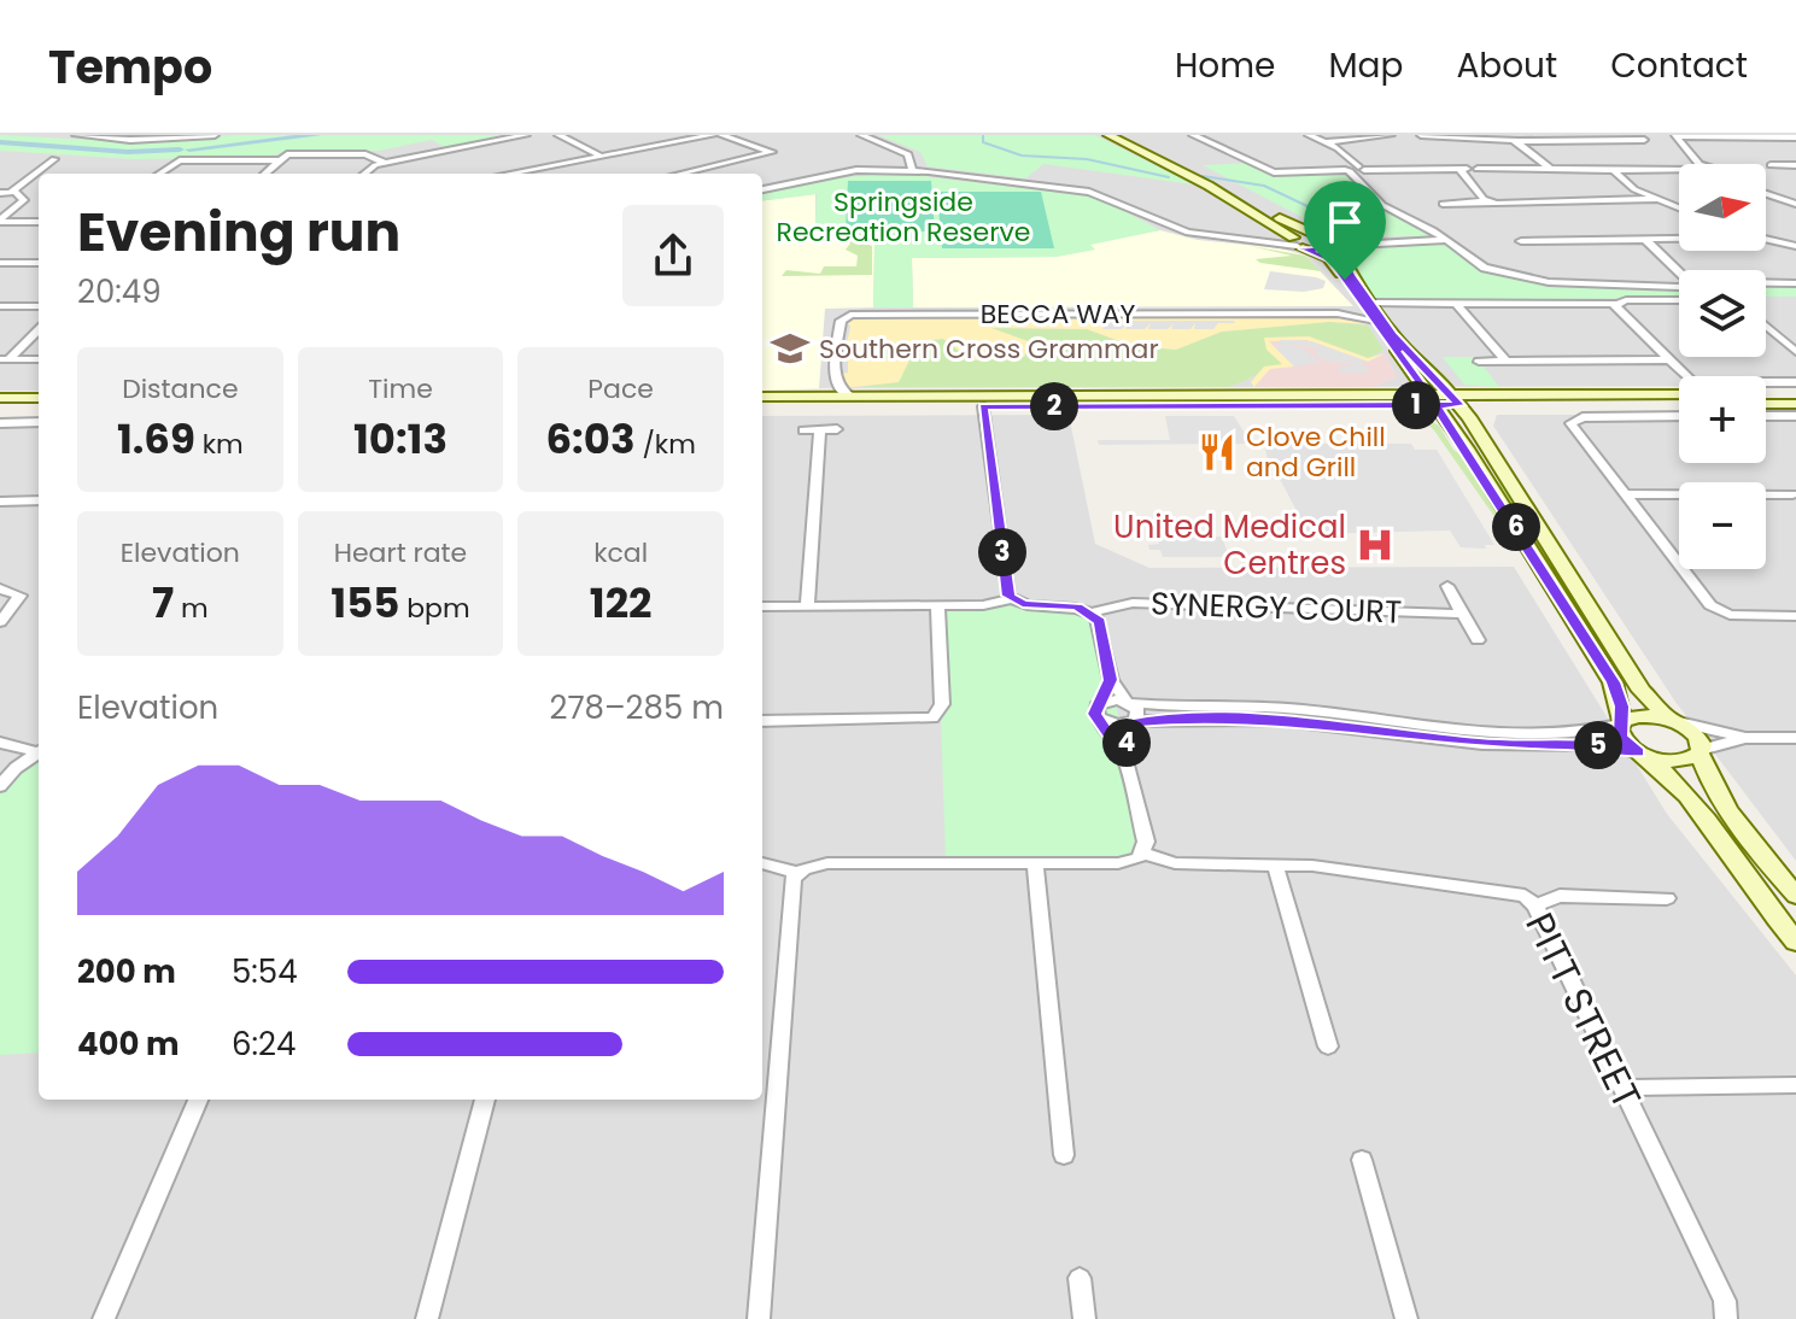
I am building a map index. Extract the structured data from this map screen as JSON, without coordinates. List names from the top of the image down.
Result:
{
  "streets": {
    "street": ["BECCA WAY", "SYNERGY COURT", "PITT STREET"]
  },
  "parks": ["Springside Recreation Reserve"],
  "places": {
    "school or university": ["Southern Cross Grammar"],
    "restaurant": ["Clove Chill and Grill"],
    "hospital": ["United Medical Centres"]
  },
  "north": "right",
  "page": {
    "header": "Tempo",
    "nav": [
      "Home",
      "Map",
      "About",
      "Contact"
    ],
    "map_buttons": ["+", "−"],
    "heading": ["Evening run", "20:49"],
    "stats": [
      ["Distance", "1.69 km"],
      ["Time", "10:13"],
      ["Pace", "6:03 /km"],
      ["Elevation", "7 m"],
      ["Heart rate", "155 bpm"],
      ["kcal", "122"]
    ],
    "pins": [
      "1",
      "2",
      "6",
      "3",
      "4",
      "5"
    ],
    "chart": ["Elevation", "278–285 m"],
    "list": [
      {
        "name": "200 m",
        "note": "5:54"
      },
      {
        "name": "400 m",
        "note": "6:24"
      }
    ]
  }
}
